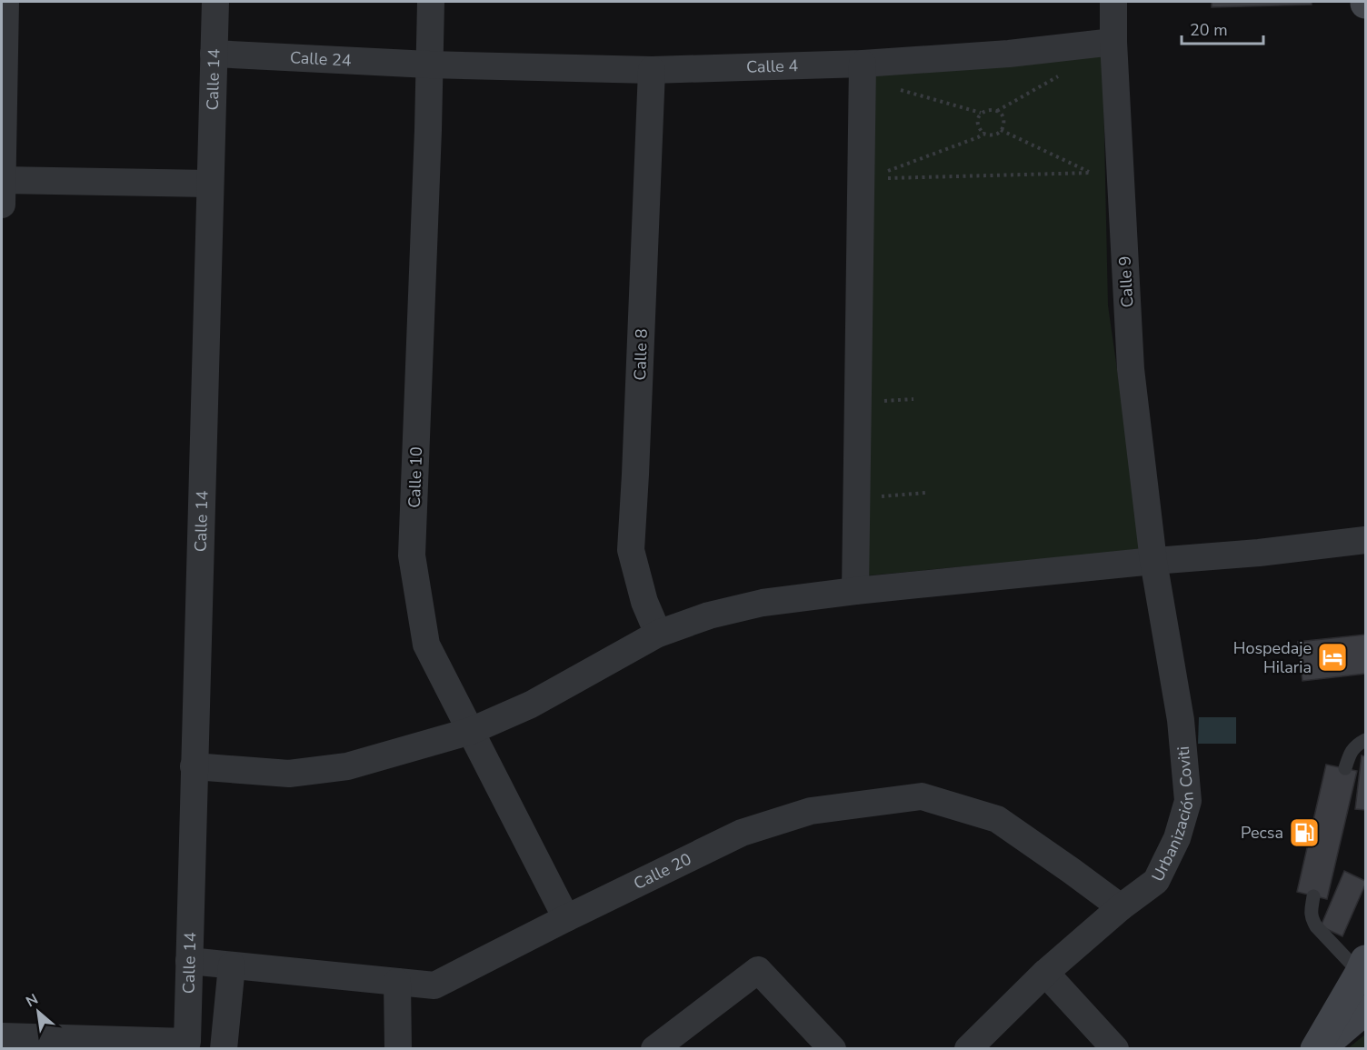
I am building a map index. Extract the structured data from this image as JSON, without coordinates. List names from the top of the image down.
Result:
{
  "streets": {
    "street": [
      "Calle 24",
      "Calle 4",
      "Calle 14",
      "Calle 9",
      "Calle 8",
      "Calle 10",
      "Urbanización Coviti",
      "Calle 20"
    ]
  },
  "crossings": [
    ["Calle 24", "Calle 4"],
    ["Calle 24", "Calle 14"],
    ["Calle 24", "Calle 10"],
    ["Calle 4", "Calle 9"],
    ["Calle 4", "Calle 8"],
    ["Calle 4", "Calle 10"],
    ["Calle 14", "Calle 20"],
    ["Calle 9", "Urbanización Coviti"],
    ["Calle 10", "Calle 20"],
    ["Urbanización Coviti", "Calle 20"]
  ],
  "places": {
    "hotel": ["Hospedaje Hilaria"],
    "fuel station": ["Pecsa"]
  },
  "scale_bar": "20 m",
  "north": "top left"
}
